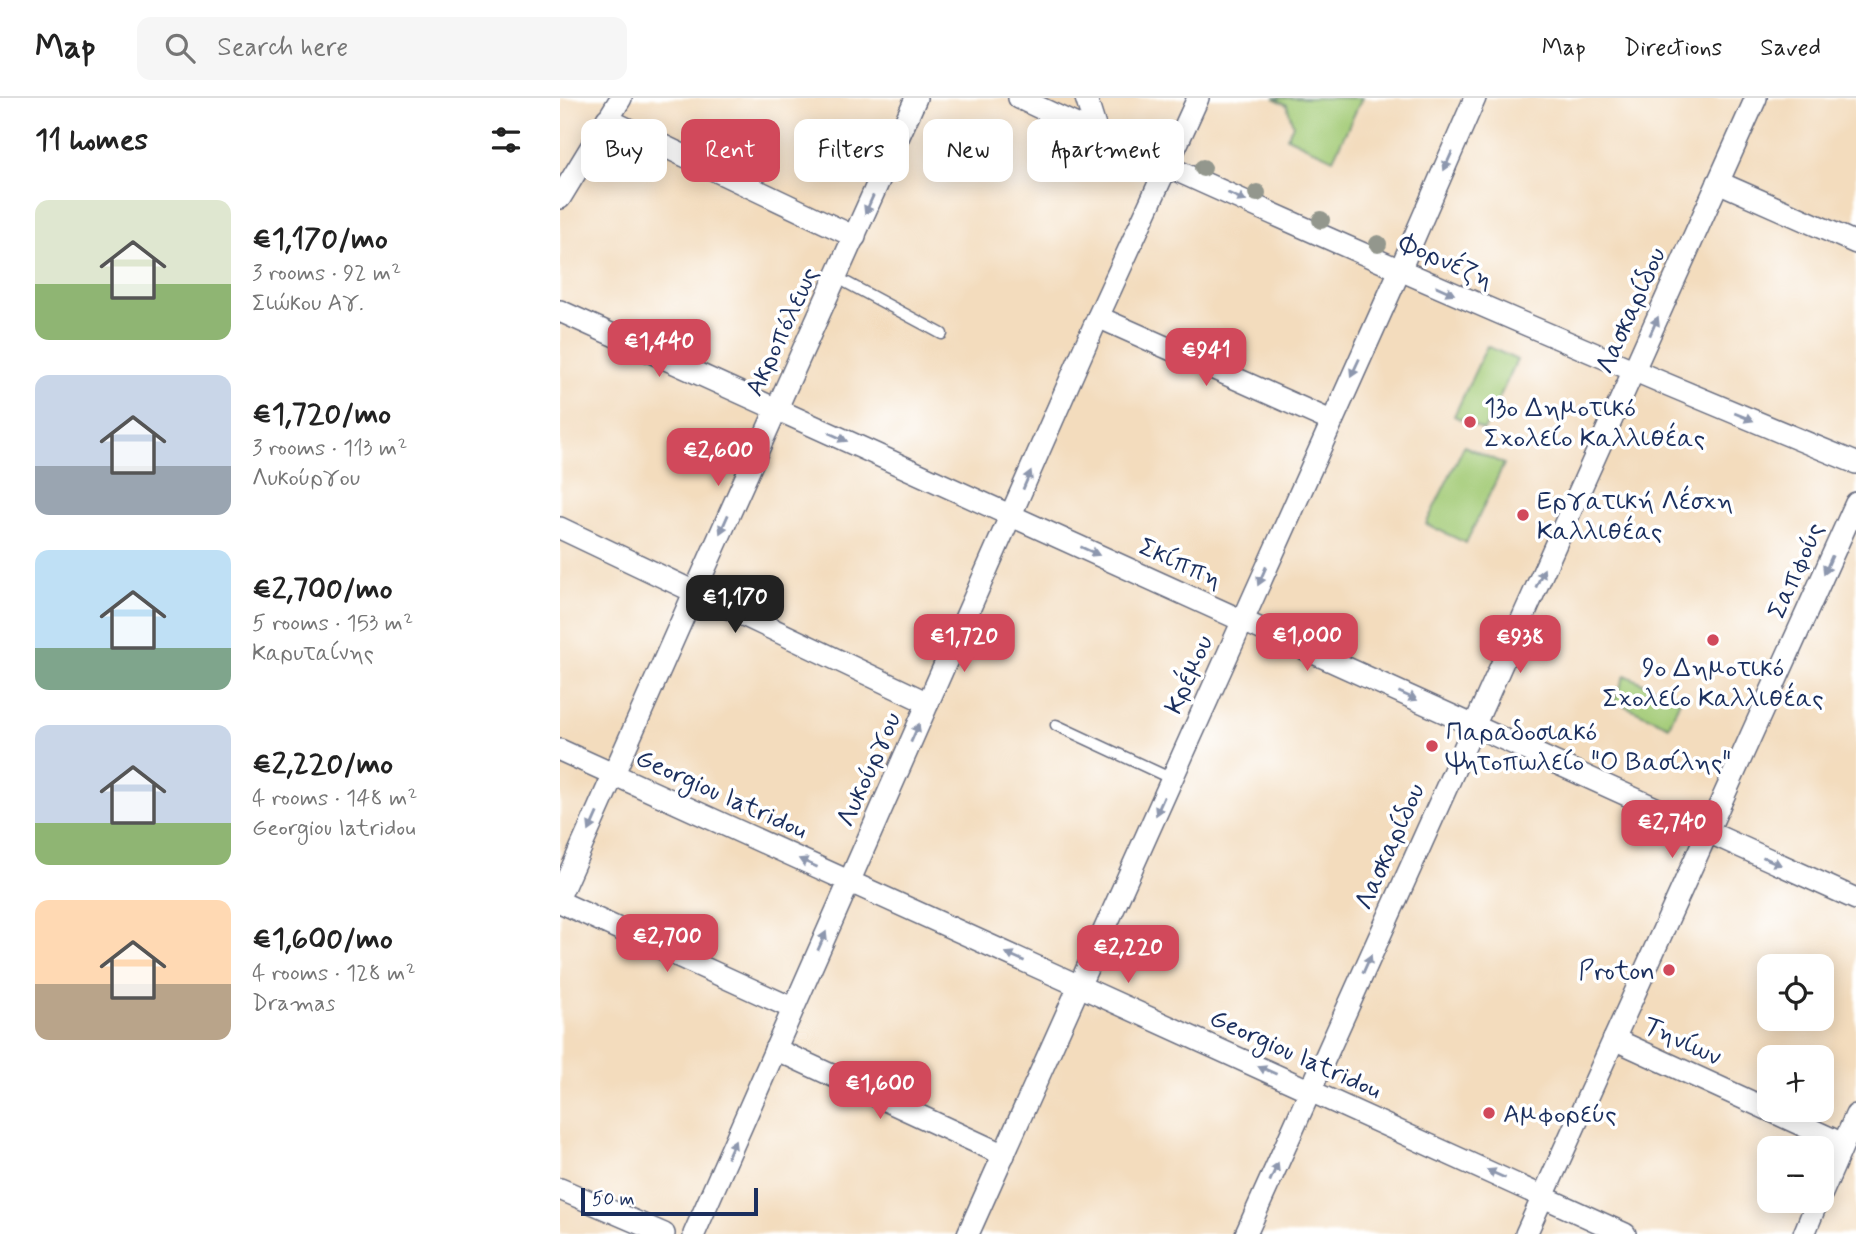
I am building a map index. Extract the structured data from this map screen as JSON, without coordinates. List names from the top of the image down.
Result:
{
  "streets": {
    "street": [
      "Φορνέζη",
      "Λασκαρίδου",
      "Ακροπόλεως",
      "Σκίππη",
      "Σαπφούς",
      "Κρέμου",
      "Λυκούργου",
      "Georgiou Iatridou",
      "Τηνίων"
    ]
  },
  "crossings": [
    ["Φορνέζη", "Λασκαρίδου"],
    ["Φορνέζη", "Κρέμου"],
    ["Λασκαρίδου", "Σκίππη"],
    ["Λασκαρίδου", "Georgiou Iatridou"],
    ["Ακροπόλεως", "Σκίππη"],
    ["Ακροπόλεως", "Georgiou Iatridou"],
    ["Σκίππη", "Σαπφούς"],
    ["Σκίππη", "Κρέμου"],
    ["Σκίππη", "Λυκούργου"],
    ["Σαπφούς", "Georgiou Iatridou"],
    ["Σαπφούς", "Τηνίων"],
    ["Κρέμου", "Georgiou Iatridou"],
    ["Λυκούργου", "Georgiou Iatridou"]
  ],
  "one_way": [
    "Λασκαρίδου",
    "Ακροπόλεως",
    "Σκίππη",
    "Σαπφούς",
    "Κρέμου",
    "Λυκούργου"
  ],
  "places": [
    "13ο Δημοτικό Σχολείο Καλλιθέας",
    "Εργατική Λέσχη Καλλιθέας",
    "9ο Δημοτικό Σχολείο Καλλιθέας",
    "Παραδοσιακό Ψητοπωλείο \"Ο Βασίλης\"",
    "Proton",
    "Αμφορεύς"
  ],
  "scale_bar": "50 m",
  "page": {
    "header": "Map",
    "search": "Search here",
    "nav": ["Map", "Directions", "Saved"],
    "heading": "11 homes",
    "chip": [
      "Buy",
      "Rent",
      "Filters",
      "New",
      "Apartment"
    ],
    "list": [
      {
        "name": "€1,170/mo",
        "note": "3 rooms · 92 m² · Σιώκου Αγ."
      },
      {
        "name": "€1,720/mo",
        "note": "3 rooms · 113 m² · Λυκούργου"
      },
      {
        "name": "€2,700/mo",
        "note": "5 rooms · 153 m² · Καρυταίνης"
      },
      {
        "name": "€2,220/mo",
        "note": "4 rooms · 148 m² · Georgiou Iatridou"
      },
      {
        "name": "€1,600/mo",
        "note": "4 rooms · 128 m² · Dramas"
      }
    ],
    "price": [
      "€1,440",
      "€941",
      "€2,600",
      "€1,170",
      "€1,000",
      "€1,720",
      "€938",
      "€2,740",
      "€2,700",
      "€2,220",
      "€1,600"
    ],
    "map_buttons": ["+", "−"],
    "scale": "50 m"
  }
}
